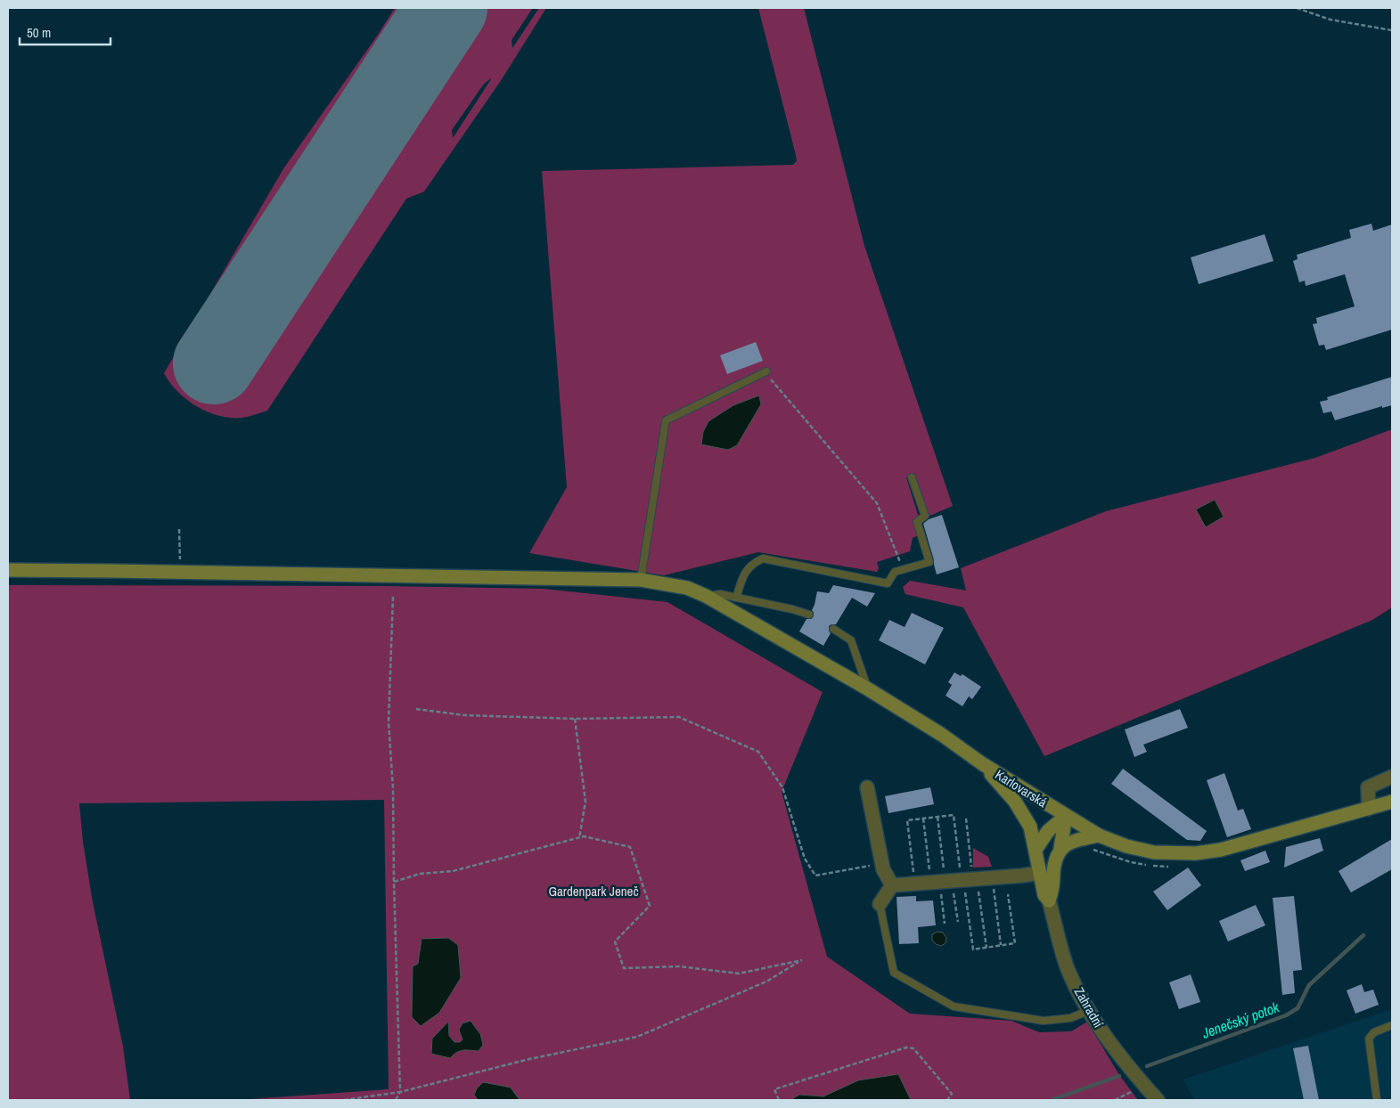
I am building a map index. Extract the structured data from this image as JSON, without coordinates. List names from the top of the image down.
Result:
{
  "streets": {
    "main road": ["Karlovarská"],
    "street": ["Zahradní"]
  },
  "water": ["Jenečský potok"],
  "parks": ["Gardenpark Jeneč"],
  "scale_bar": "50 m"
}
